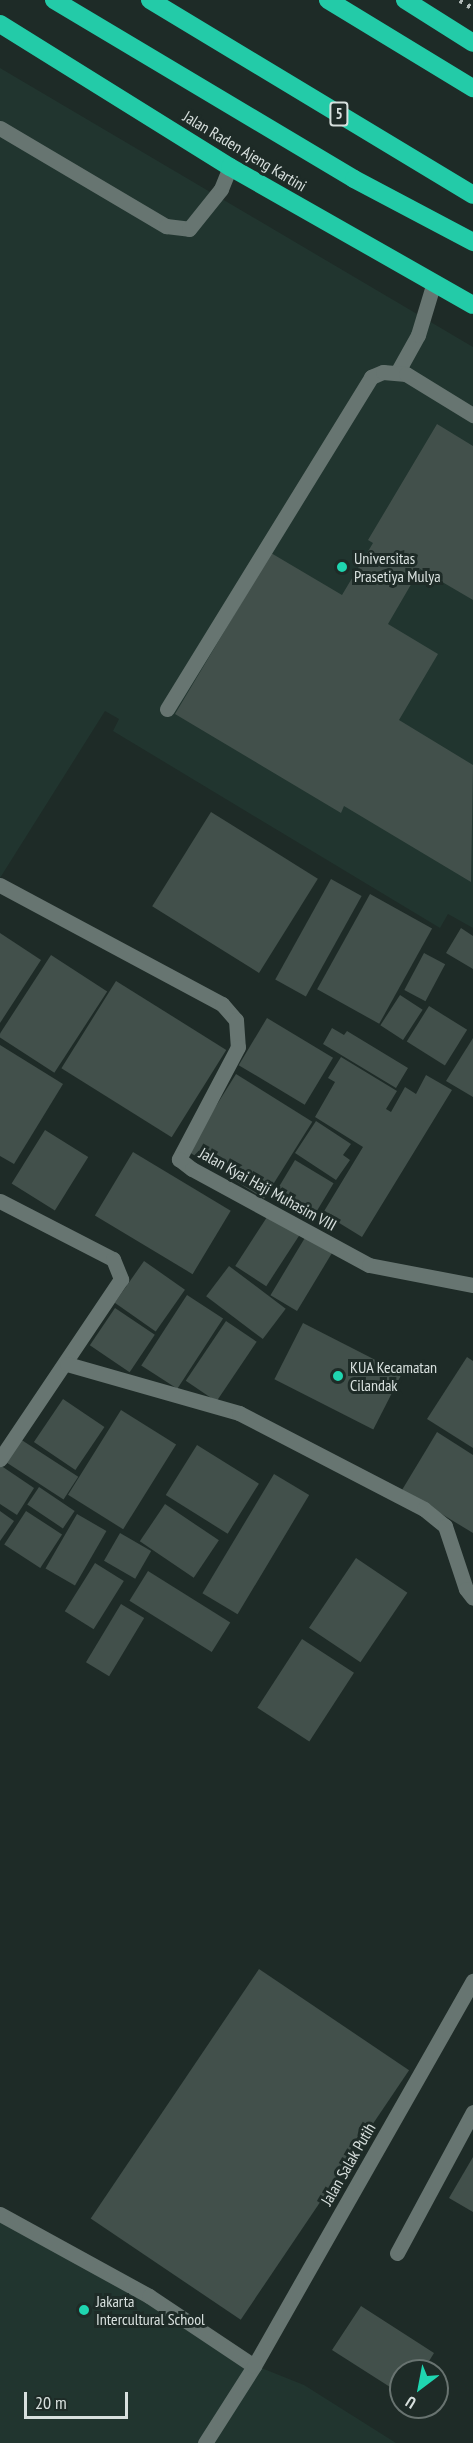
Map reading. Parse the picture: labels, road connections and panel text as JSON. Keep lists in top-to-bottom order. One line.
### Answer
{"streets":{"highway":["5","Jalan Raden Ajeng Kartini"],"street":["Jalan Kyai Haji Muhasim VIII","Jalan Salak Putih"]},"places":["Universitas Prasetiya Mulya","KUA Kecamatan Cilandak","Jakarta Intercultural School"],"scale_bar":"20 m","north":"bottom left"}
